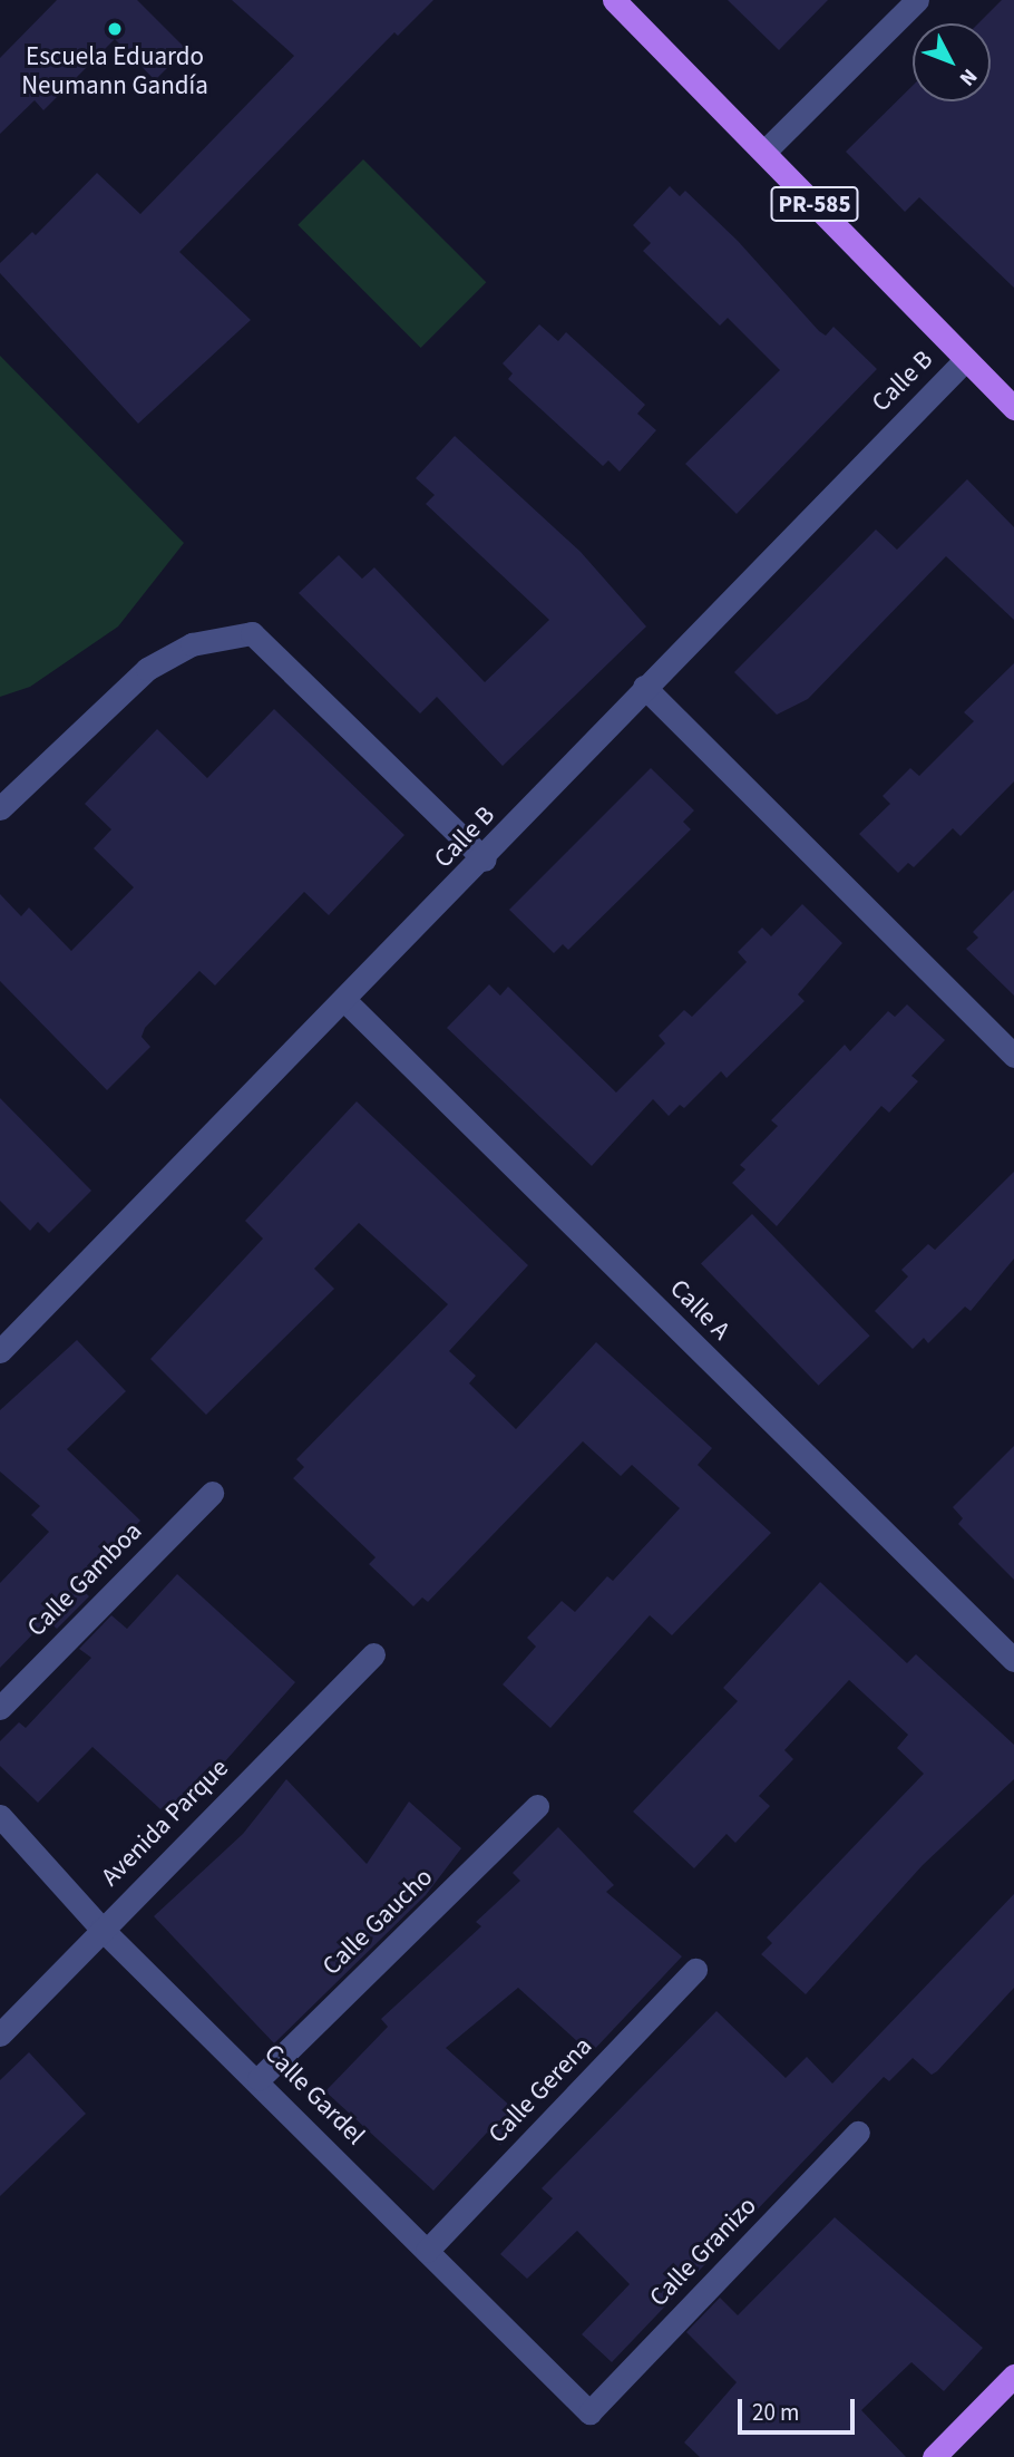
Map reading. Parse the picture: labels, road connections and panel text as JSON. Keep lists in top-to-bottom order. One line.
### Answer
{"streets":{"main road":["PR-585"],"street":["Calle B","Calle A","Calle Gamboa","Avenida Parque","Calle Gaucho","Calle Gerena","Calle Gardel","Calle Granizo"]},"crossings":[["PR-585","Calle B"],["Calle B","Calle A"],["Avenida Parque","Calle Gardel"],["Calle Gaucho","Calle Gardel"],["Calle Gerena","Calle Gardel"],["Calle Gardel","Calle Granizo"]],"places":["Escuela Eduardo Neumann Gandía"],"scale_bar":"20 m","north":"bottom right"}
